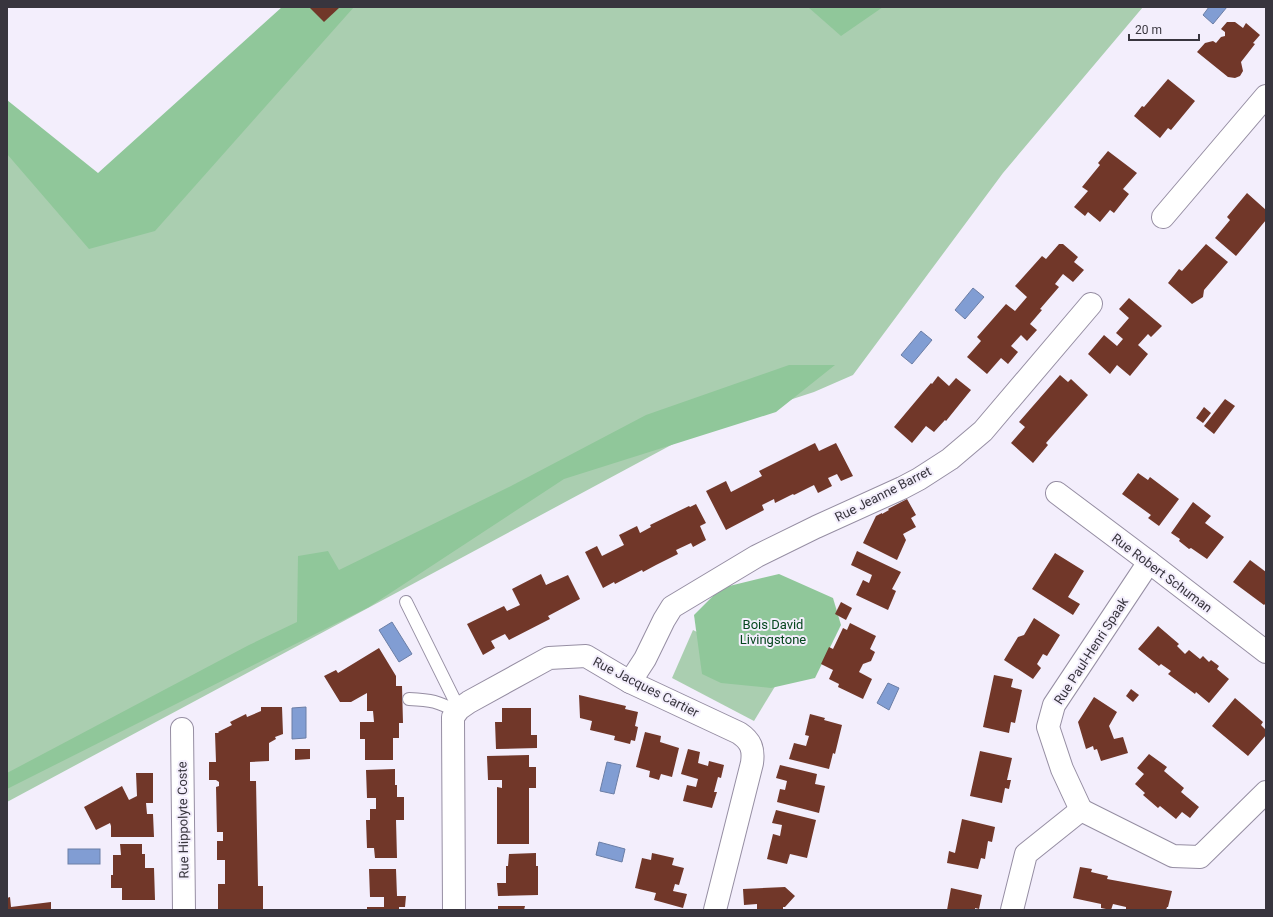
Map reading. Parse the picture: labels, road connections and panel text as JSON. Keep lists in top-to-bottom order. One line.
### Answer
{"streets":{"street":["Rue Jeanne Barret","Rue Robert Schuman","Rue Paul-Henri Spaak","Rue Jacques Cartier","Rue Hippolyte Coste"]},"crossings":[["Rue Jeanne Barret","Rue Jacques Cartier"],["Rue Robert Schuman","Rue Paul-Henri Spaak"]],"parks":["Bois David Livingstone"],"scale_bar":"20 m"}
